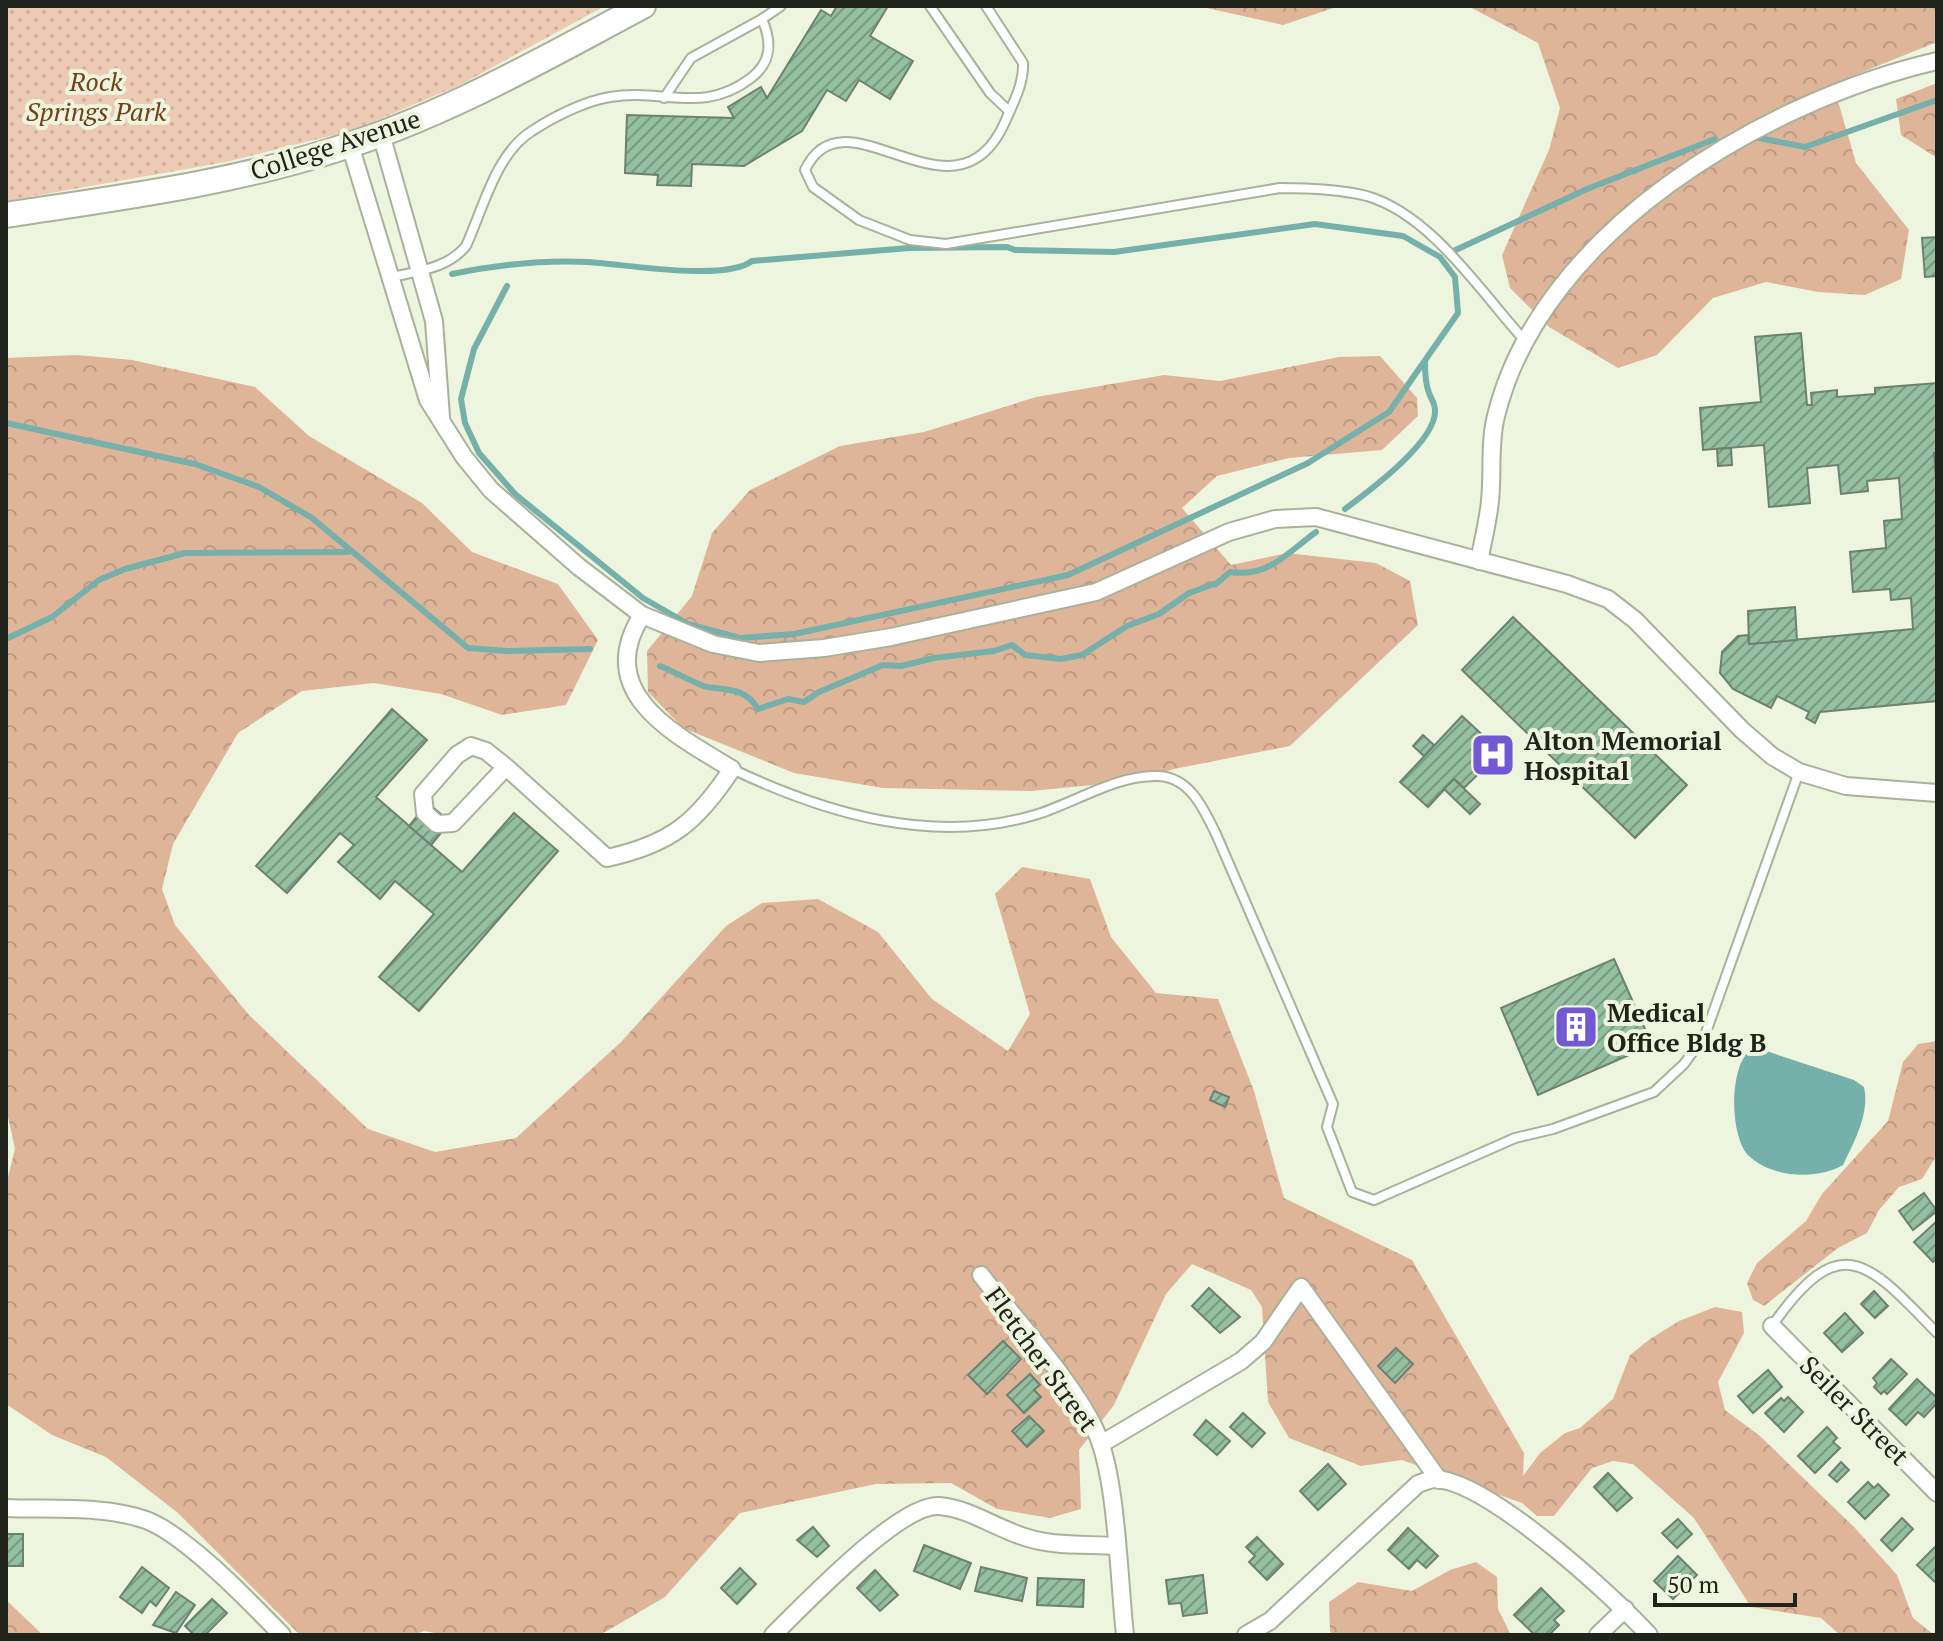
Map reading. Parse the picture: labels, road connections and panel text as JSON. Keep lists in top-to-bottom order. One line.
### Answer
{"streets":{"main road":["College Avenue"],"street":["Fletcher Street","Seiler Street"]},"parks":["Rock Springs Park"],"places":{"hospital":["Alton Memorial Hospital"],"building":["Medical Office Bldg B"]},"scale_bar":"50 m"}
